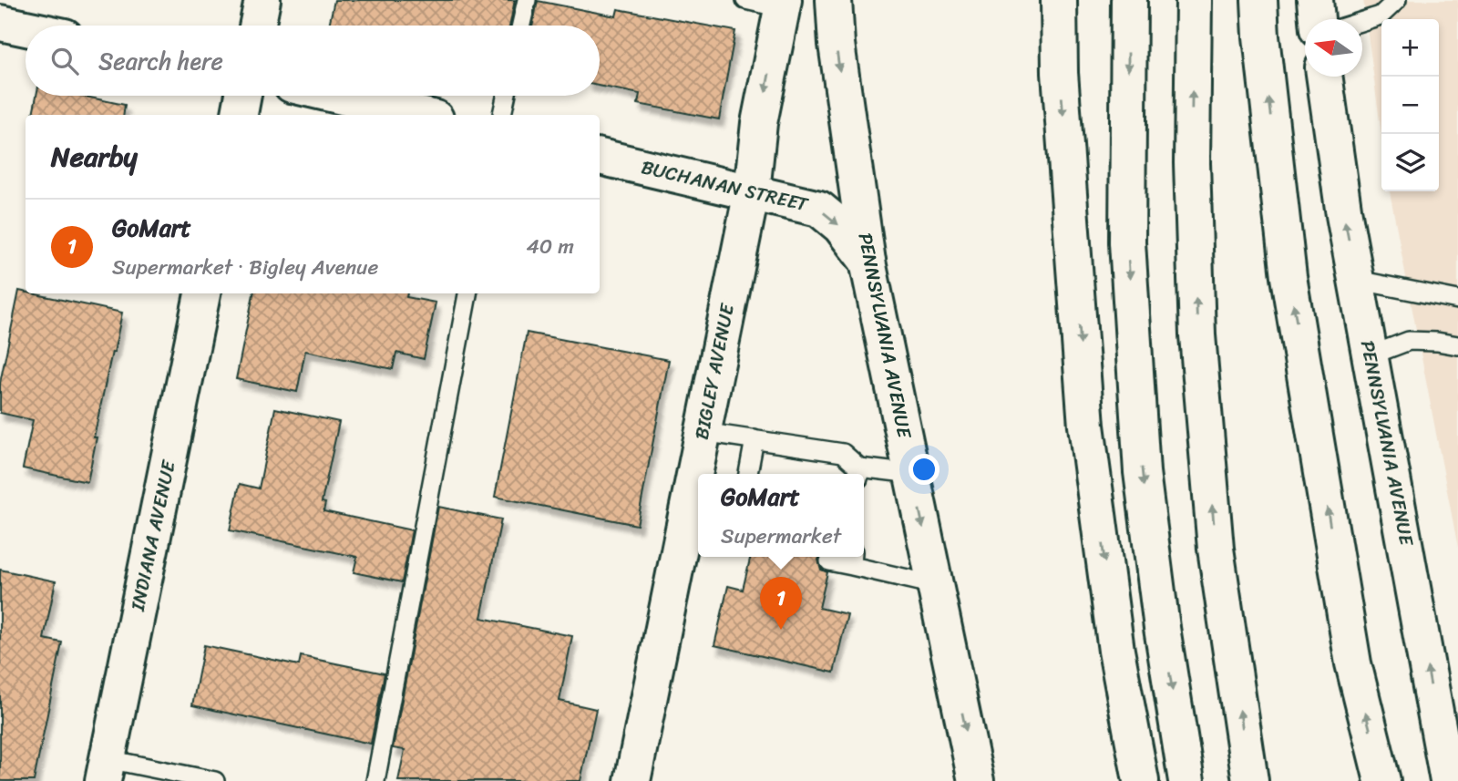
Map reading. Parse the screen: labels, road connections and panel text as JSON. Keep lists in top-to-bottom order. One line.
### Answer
{"streets":{"main road":["BUCHANAN STREET","PENNSYLVANIA AVENUE","BIGLEY AVENUE","INDIANA AVENUE"]},"crossings":[["BUCHANAN STREET","PENNSYLVANIA AVENUE"],["BUCHANAN STREET","BIGLEY AVENUE"]],"one_way":["BUCHANAN STREET"],"north":"left","page":{"map_buttons":["+","−"],"search":"Search here","heading":"Nearby","list":[{"mark":"1","name":"GoMart","note":"Supermarket · Bigley Avenue","value":"40 m"}],"popup":["GoMart","Supermarket"],"pins":"1"}}
